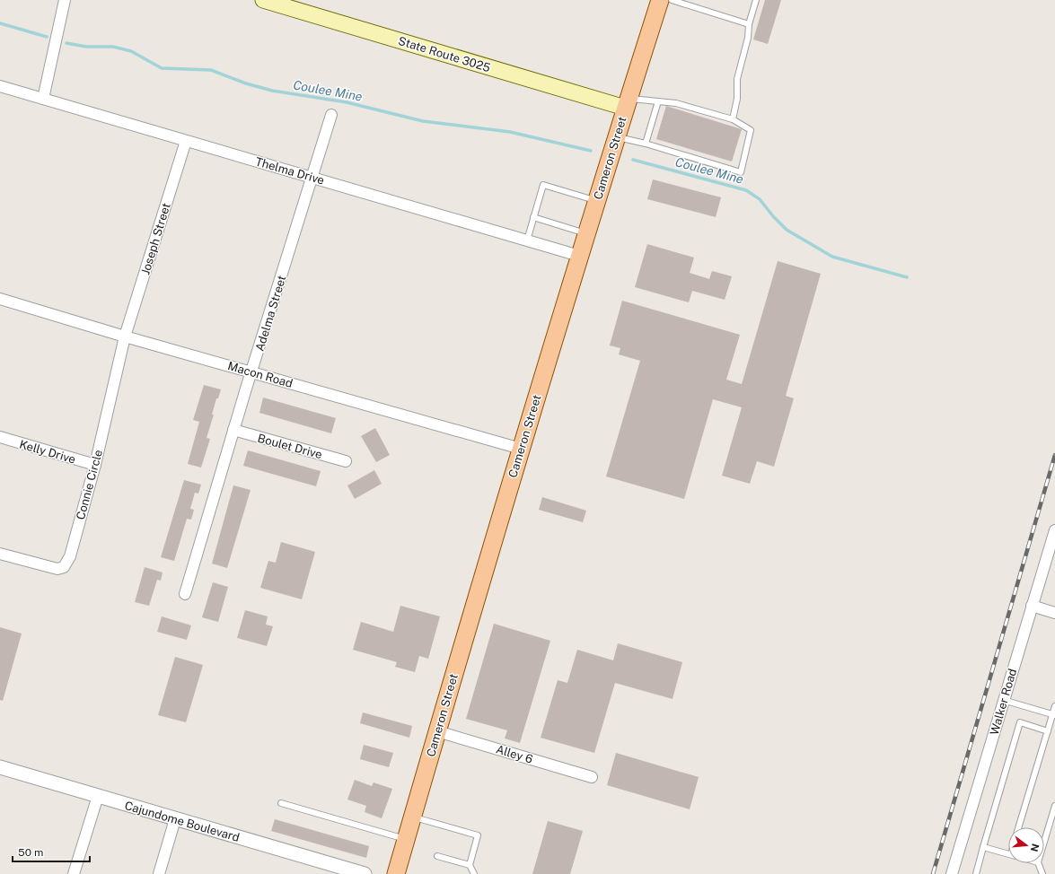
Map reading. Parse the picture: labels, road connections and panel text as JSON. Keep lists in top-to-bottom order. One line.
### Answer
{"streets":{"main road":["State Route 3025","Cameron Street"],"street":["Thelma Drive","Joseph Street","Adelma Street","Macon Road","Boulet Drive","Kelly Drive","Connie Circle","Walker Road","Alley 6","Cajundome Boulevard"]},"crossings":[["State Route 3025","Cameron Street"],["Cameron Street","Thelma Drive"],["Cameron Street","Macon Road"],["Cameron Street","Alley 6"],["Thelma Drive","Joseph Street"],["Thelma Drive","Adelma Street"],["Joseph Street","Macon Road"],["Joseph Street","Connie Circle"],["Adelma Street","Macon Road"],["Adelma Street","Boulet Drive"],["Macon Road","Connie Circle"],["Kelly Drive","Connie Circle"]],"water":["Coulee Mine"],"scale_bar":"50 m","north":"right"}
